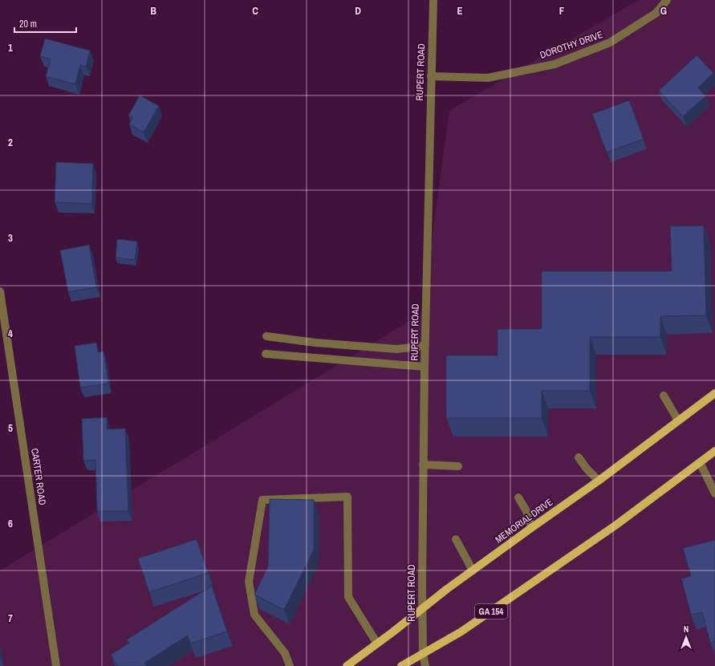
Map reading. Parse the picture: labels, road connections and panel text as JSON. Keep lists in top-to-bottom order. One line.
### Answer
{"streets":{"main road":["MEMORIAL DRIVE","GA 154"],"street":["DOROTHY DRIVE","RUPERT ROAD","CARTER ROAD"]},"crossings":[["DOROTHY DRIVE","RUPERT ROAD"],["RUPERT ROAD","MEMORIAL DRIVE"],["RUPERT ROAD","GA 154"]],"scale_bar":"20 m","north":"top","grid":{"columns":["B","C","D","E","F","G"],"rows":["1","2","3","4","5","6","7"]}}
